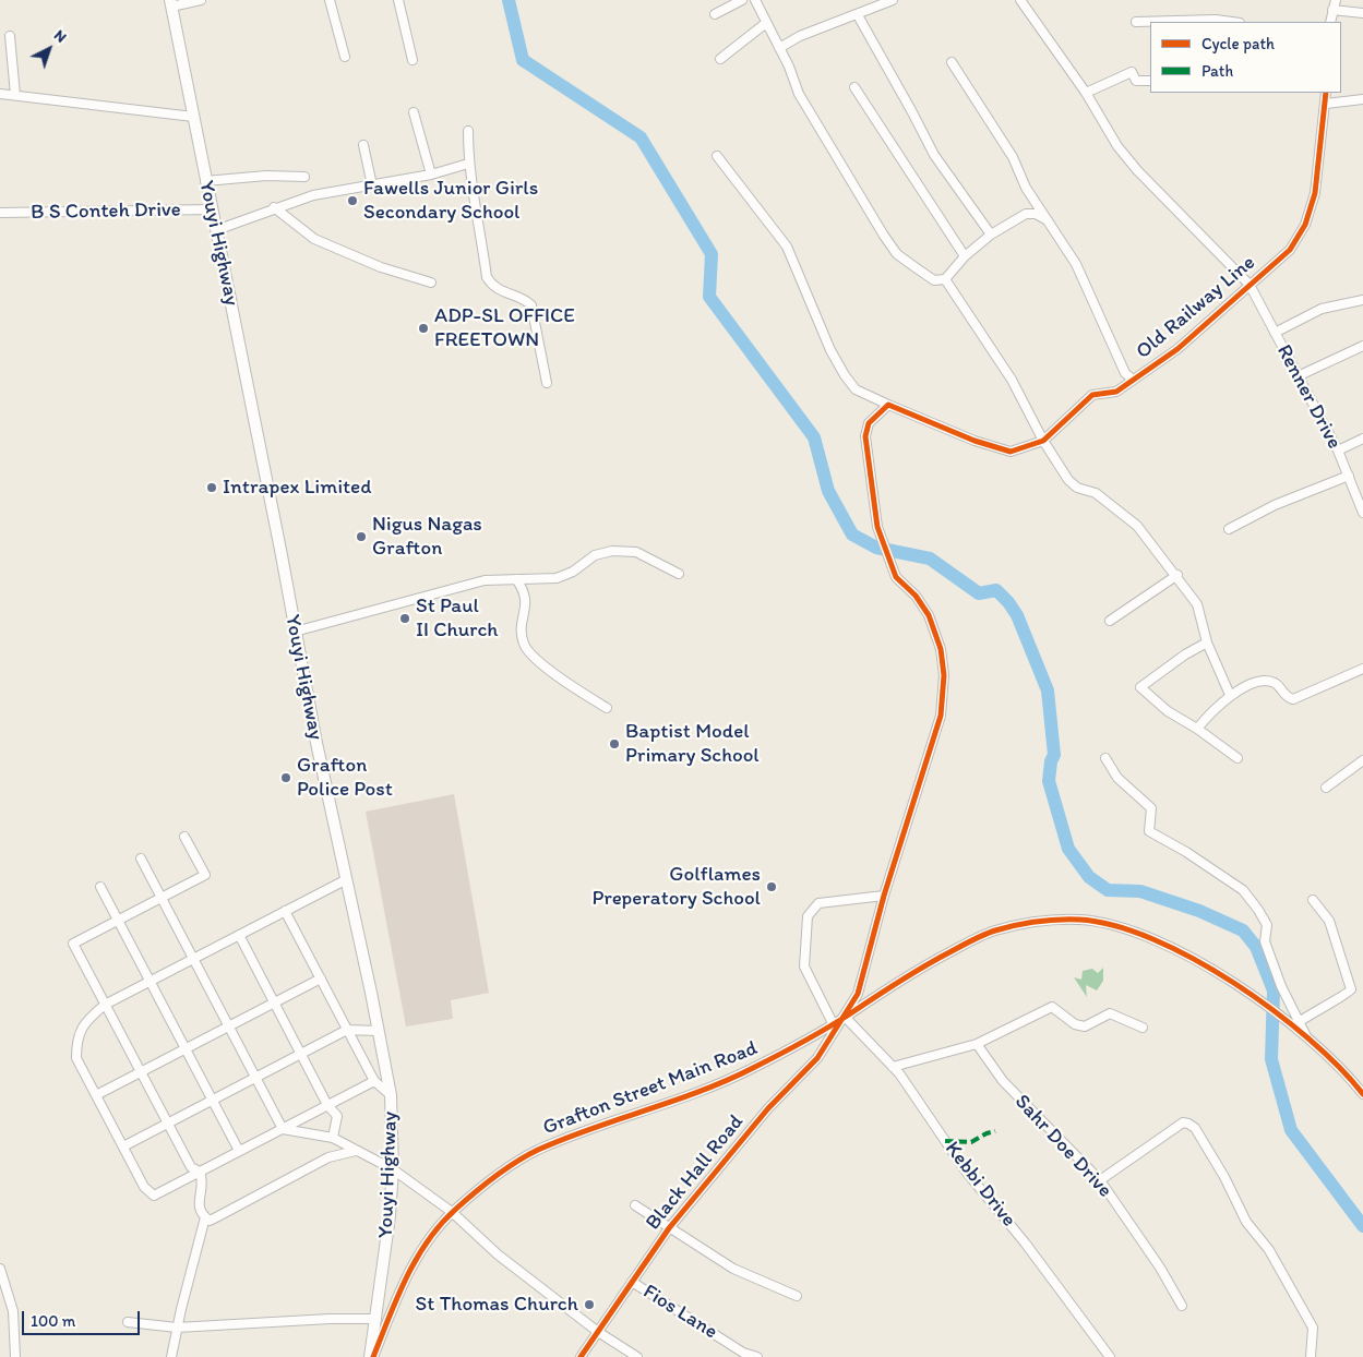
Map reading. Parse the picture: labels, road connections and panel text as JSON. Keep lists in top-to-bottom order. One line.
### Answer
{"streets":{"main road":["Youyi Highway"],"street":["B S Conteh Drive","Old Railway Line","Renner Drive","Grafton Street Main Road","Sahr Doe Drive","Black Hall Road","Kebbi Drive","Fios Lane"]},"crossings":[["B S Conteh Drive","Youyi Highway"],["Youyi Highway","Grafton Street Main Road"],["Old Railway Line","Renner Drive"],["Old Railway Line","Black Hall Road"],["Grafton Street Main Road","Black Hall Road"],["Grafton Street Main Road","Kebbi Drive"],["Black Hall Road","Kebbi Drive"],["Black Hall Road","Fios Lane"]],"places":["Fawells Junior Girls Secondary School","ADP-SL OFFICE FREETOWN","Intrapex Limited","Nigus Nagas Grafton","St Paul II Church","Baptist Model Primary School","Grafton Police Post","Golflames Preperatory School","St Thomas Church"],"legend":["Cycle path","Path"],"scale_bar":"100 m","north":"top right"}
